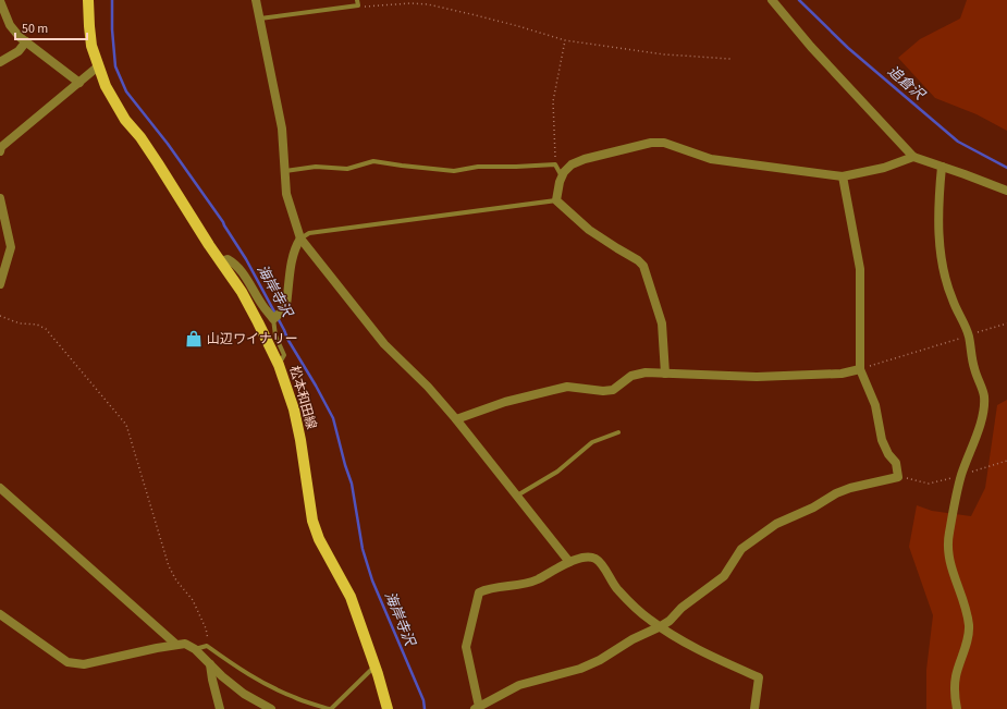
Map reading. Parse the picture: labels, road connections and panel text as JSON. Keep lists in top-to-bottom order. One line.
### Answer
{"streets":{"main road":["松本和田線"]},"water":["追倉沢","海岸寺沢"],"places":{"shop":["山辺ワイナリー"]},"scale_bar":"50 m"}
